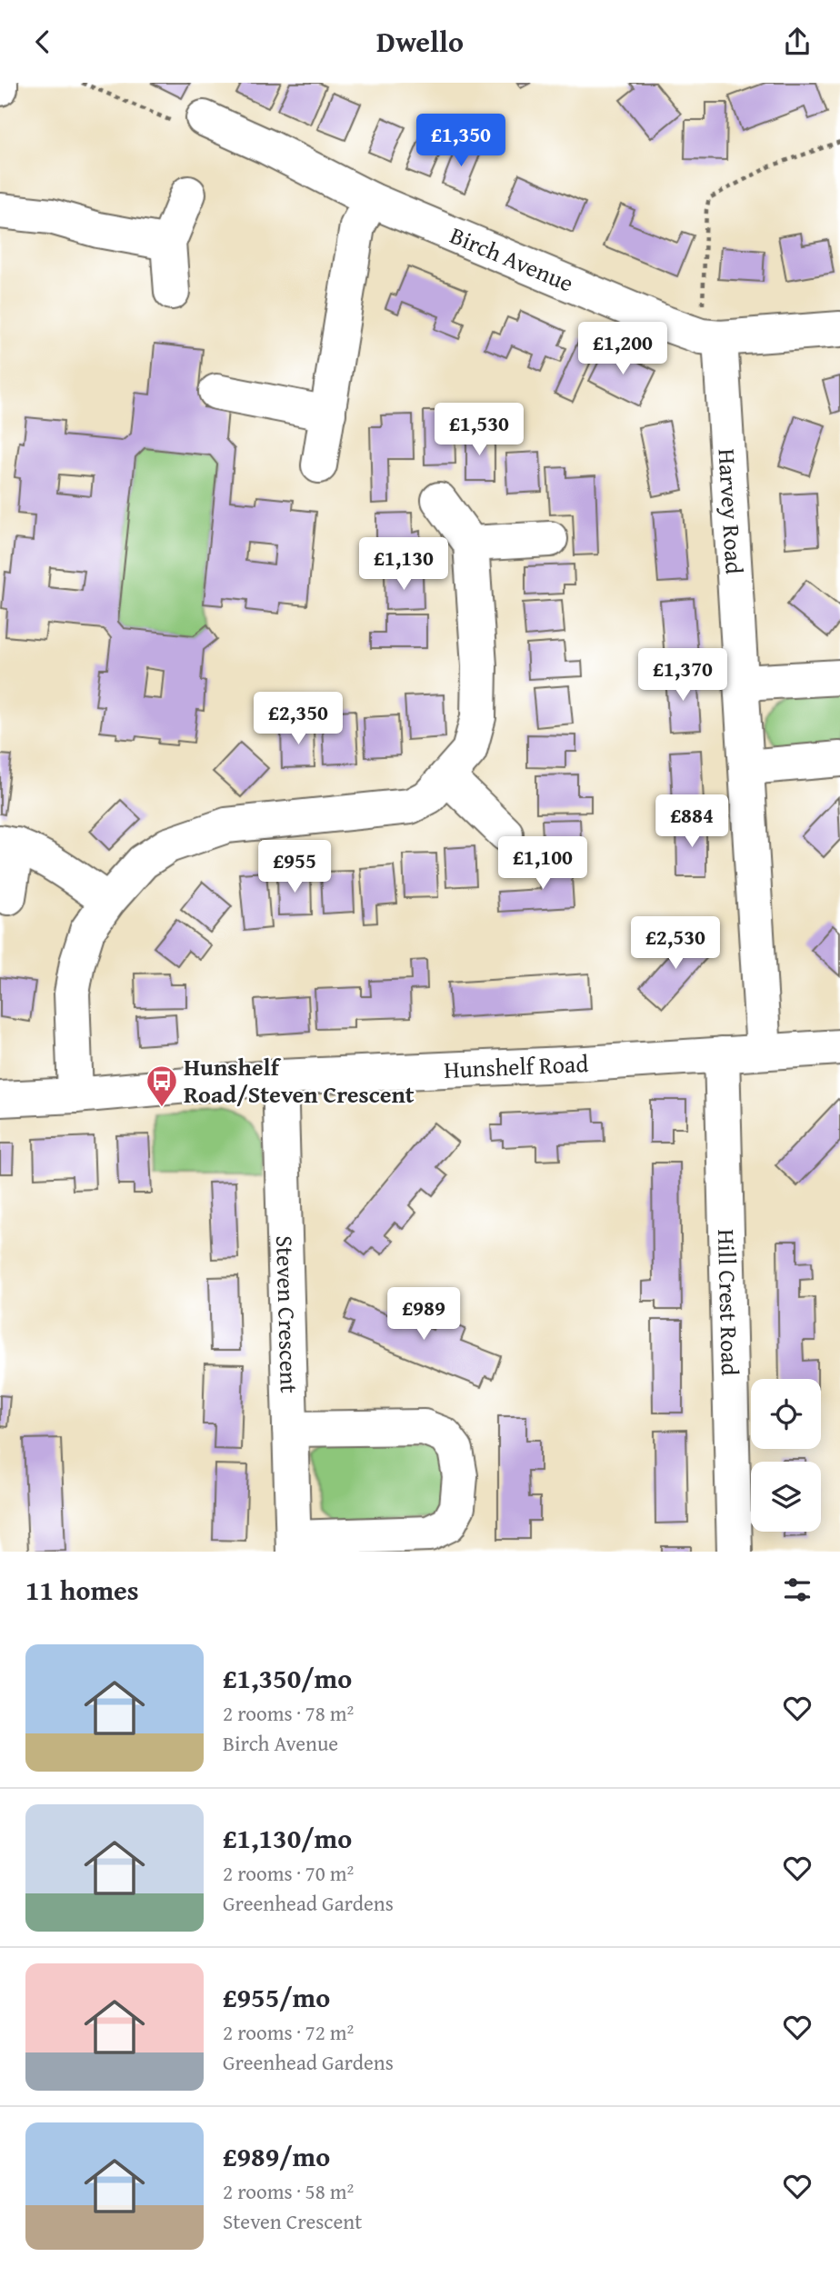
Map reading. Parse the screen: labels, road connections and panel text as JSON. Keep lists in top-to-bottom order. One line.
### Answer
{"streets":{"street":["Birch Avenue","Harvey Road","Hunshelf Road","Hill Crest Road","Steven Crescent"]},"crossings":[["Birch Avenue","Harvey Road"],["Harvey Road","Hunshelf Road"],["Hunshelf Road","Hill Crest Road"],["Hunshelf Road","Steven Crescent"]],"places":{"bus stop":["Hunshelf Road/Steven Crescent"]},"page":{"header":"Dwello","price":["£1,350","£1,200","£1,530","£1,130","£1,370","£2,350","£884","£1,100","£955","£2,530","£989"],"heading":"11 homes","list":[{"name":"£1,350/mo","note":"2 rooms · 78 m² · Birch Avenue"},{"name":"£1,130/mo","note":"2 rooms · 70 m² · Greenhead Gardens"},{"name":"£955/mo","note":"2 rooms · 72 m² · Greenhead Gardens"},{"name":"£989/mo","note":"2 rooms · 58 m² · Steven Crescent"}]}}
